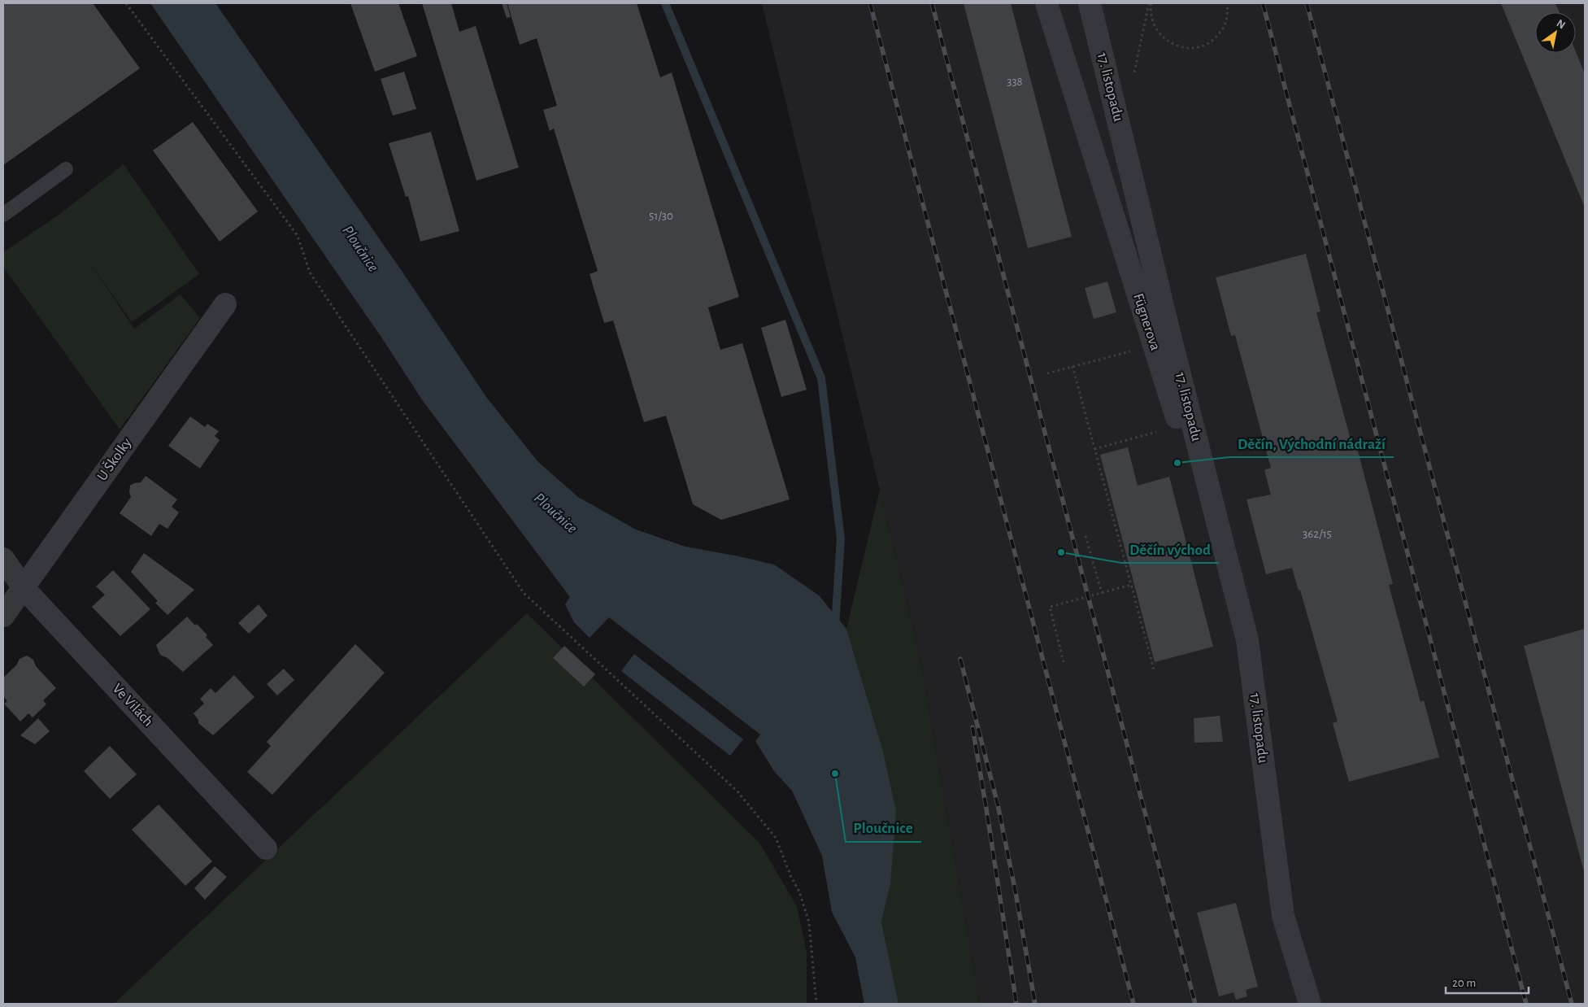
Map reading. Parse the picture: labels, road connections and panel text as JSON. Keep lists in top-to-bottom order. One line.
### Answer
{"streets":{"street":["17. listopadu","Fügnerova","U Školky","Ve Vilách"]},"crossings":[["17. listopadu","Fügnerova"],["U Školky","Ve Vilách"]],"water":["Ploučnice"],"places":["Děčín, Východní nádraží","Děčín východ","Ploučnice"],"house_numbers":["338","51/30","362/15"],"scale_bar":"20 m","north":"top right"}
